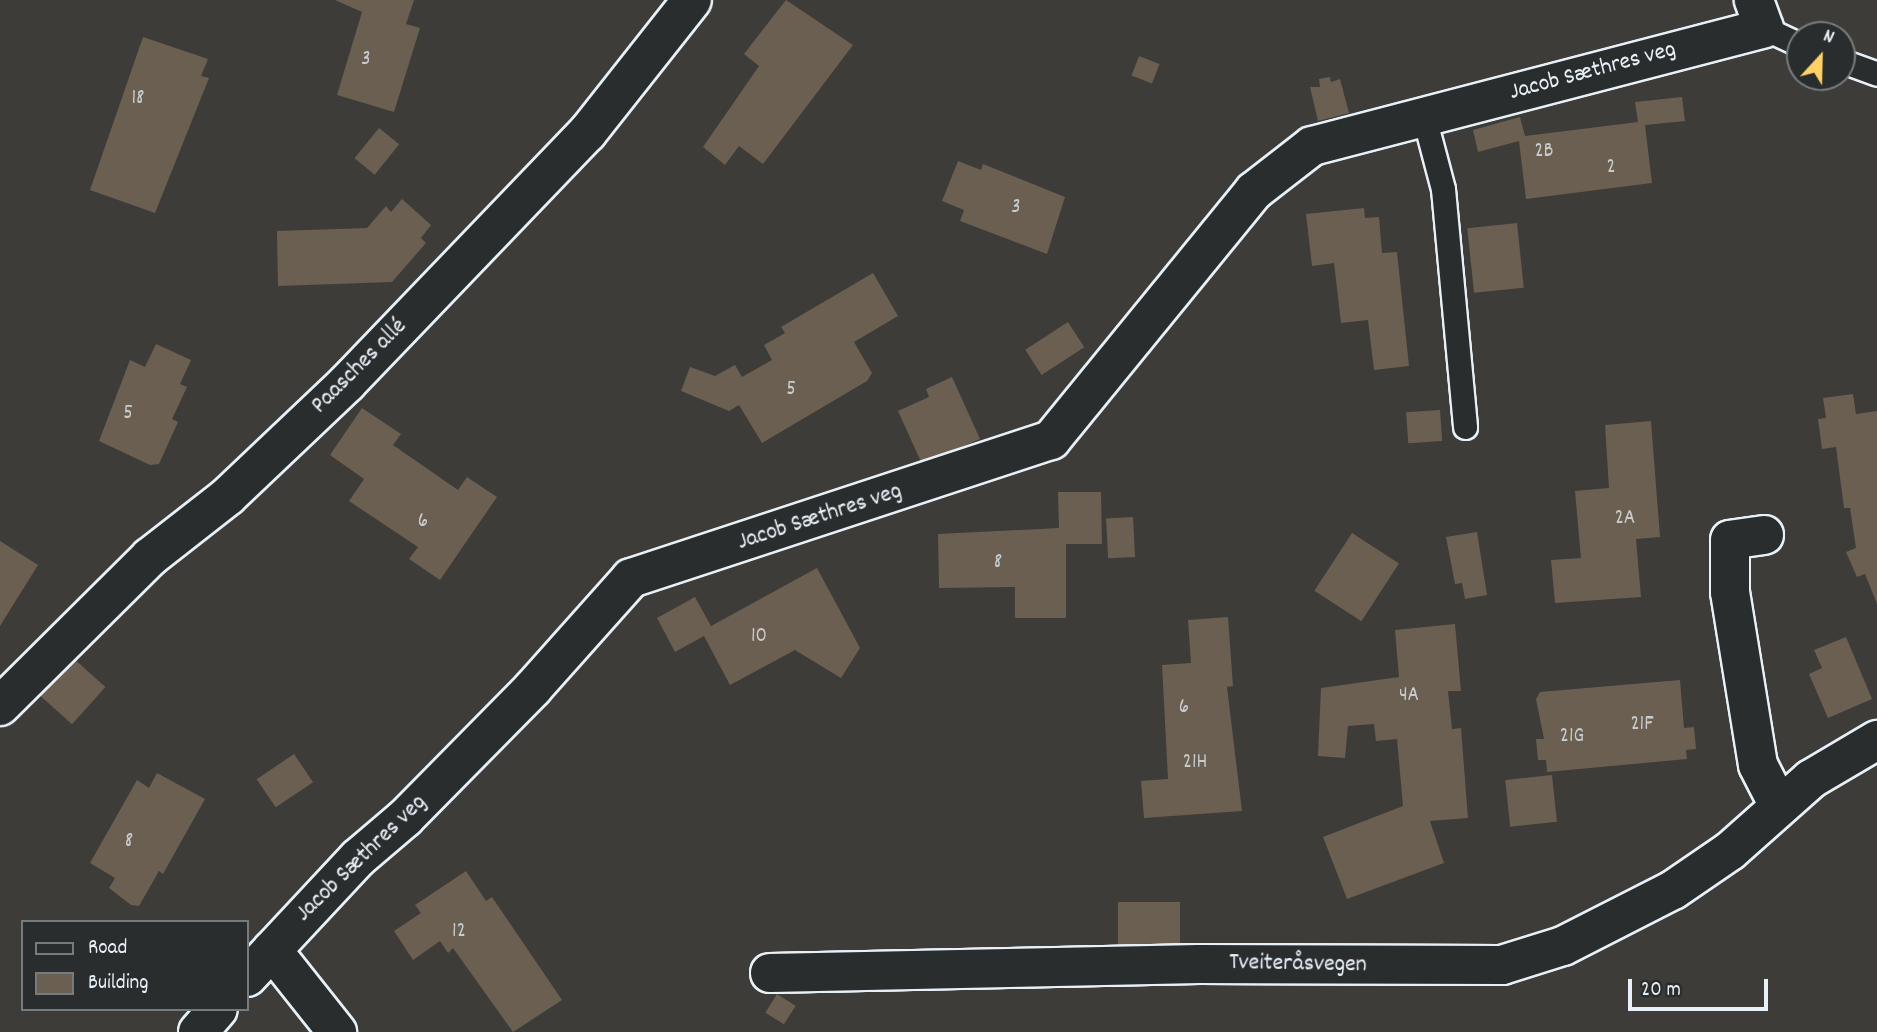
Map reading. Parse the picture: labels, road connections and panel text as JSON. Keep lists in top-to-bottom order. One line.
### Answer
{"streets":{"street":["Jacob Sæthres veg","Paasches allé","Tveiteråsvegen"]},"house_numbers":["3","18","2B","2","3","5","5","2A","6","8","10","4A","6","21F","21G","21H","8","12"],"legend":["Road","Building"],"scale_bar":"20 m","north":"top"}
